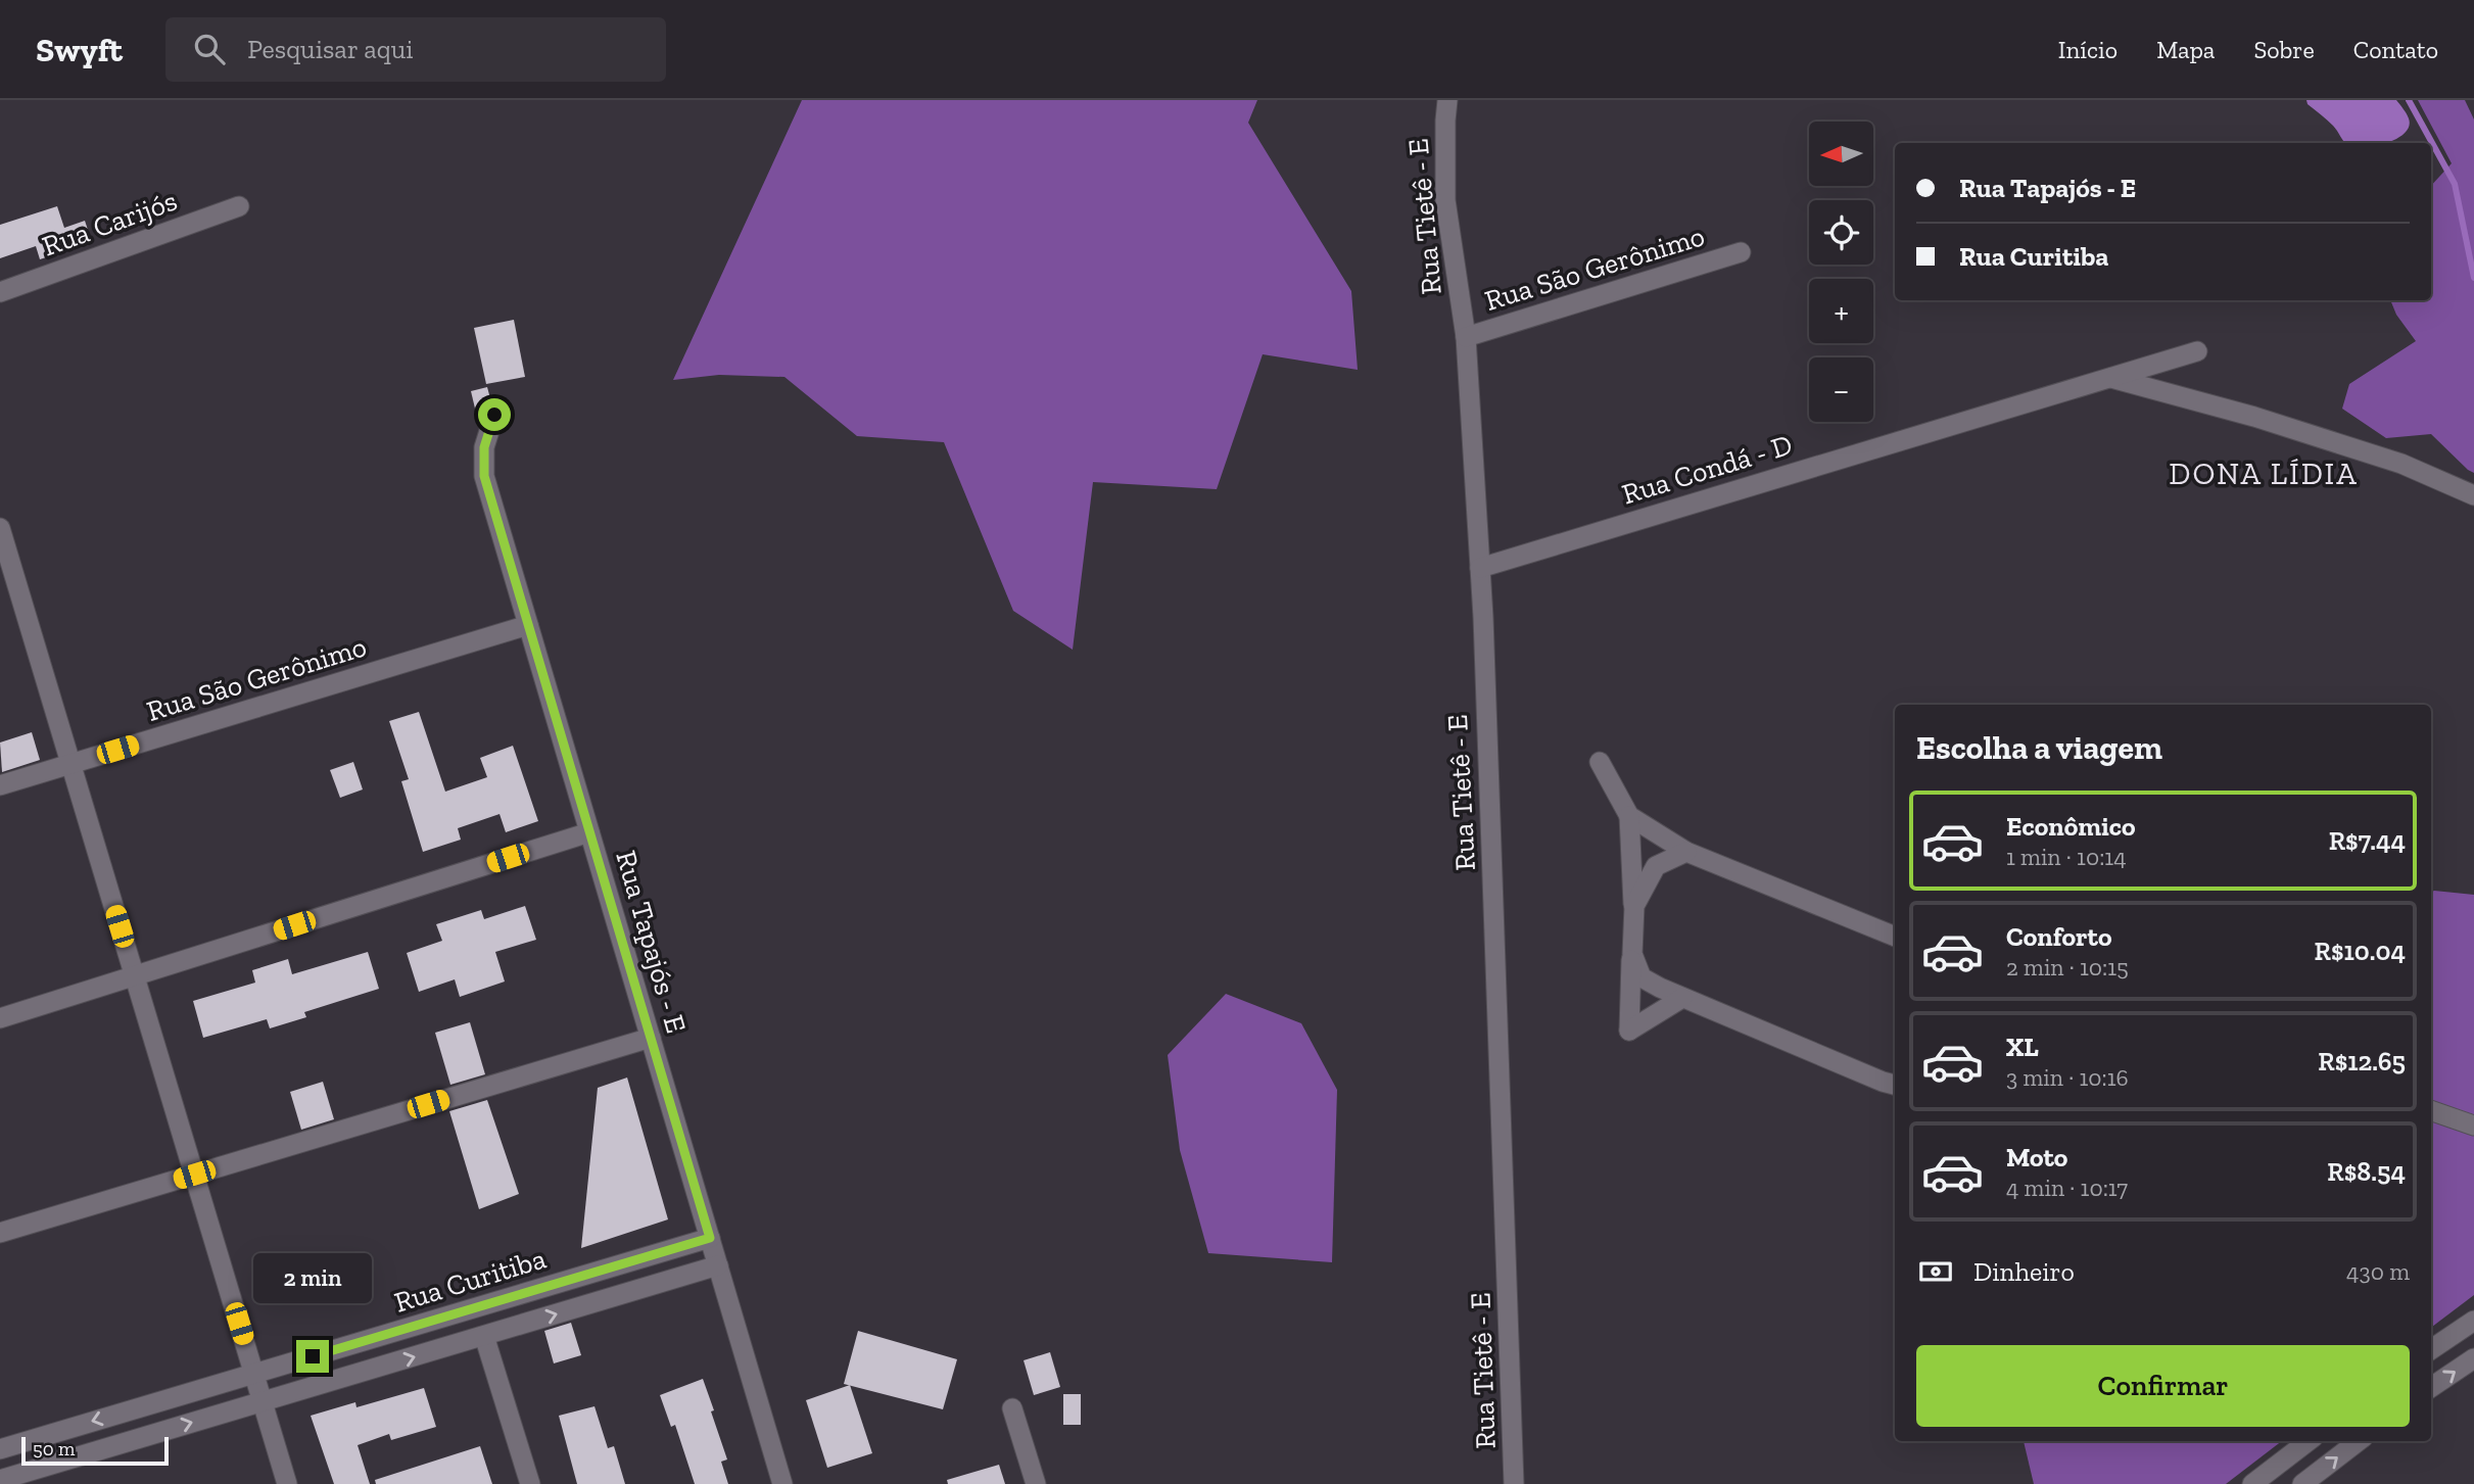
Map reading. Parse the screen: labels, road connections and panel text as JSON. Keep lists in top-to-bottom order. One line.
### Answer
{"streets":{"street":["Rua Tietê - E","Rua Carijós","Rua São Gerônimo","Rua Condá - D","Rua Tapajós - E","Rua Curitiba"]},"crossings":[["Rua Tietê - E","Rua São Gerônimo"],["Rua Tietê - E","Rua Condá - D"],["Rua São Gerônimo","Rua Tapajós - E"],["Rua Tapajós - E","Rua Curitiba"]],"districts":["DONA LÍDIA"],"scale_bar":"50 m","north":"left","page":{"header":"Swyft","search":"Pesquisar aqui","nav":["Início","Mapa","Sobre","Contato"],"map_buttons":["+","−"],"banner":["Rua Tapajós - E","Rua Curitiba"],"heading":"Escolha a viagem","list":[{"name":"Econômico","note":"1 min · 10:14","value":"R$7.44"},{"name":"Conforto","note":"2 min · 10:15","value":"R$10.04"},{"name":"XL","note":"3 min · 10:16","value":"R$12.65"},{"name":"Moto","note":"4 min · 10:17","value":"R$8.54"}],"pay":["Dinheiro","430 m"],"bubble":"2 min","buttons":"Confirmar","scale":"50 m"}}
